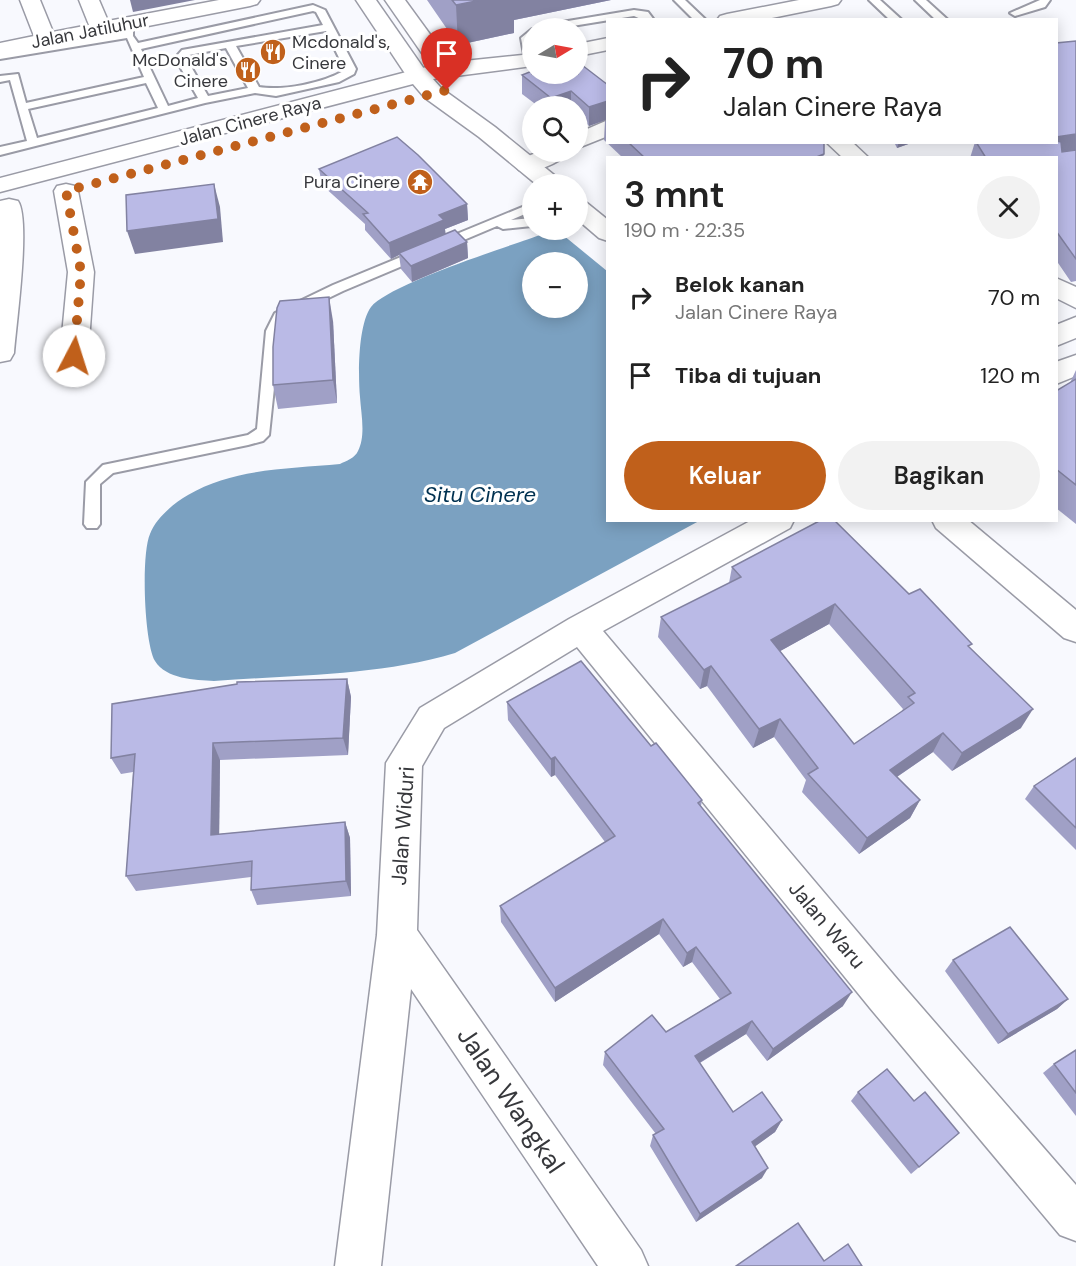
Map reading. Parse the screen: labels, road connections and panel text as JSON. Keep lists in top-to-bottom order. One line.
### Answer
{"streets":{"street":["Jalan Jatiluhur","Jalan Cinere Raya","Jalan Widuri","Jalan Waru","Jalan Wangkal"]},"crossings":[["Jalan Widuri","Jalan Waru"],["Jalan Widuri","Jalan Wangkal"]],"water":["Situ Cinere"],"places":{"restaurant":["Mcdonald's, Cinere","McDonald's Cinere"],"temple":["Pura Cinere"]},"north":"right","page":{"map_buttons":["+","−"],"turn":["70 m","Jalan Cinere Raya"],"heading":["3 mnt","190 m · 22:35"],"list":[{"name":"Belok kanan","note":"Jalan Cinere Raya","value":"70 m"},{"name":"Tiba di tujuan","value":"120 m"}],"buttons":["Keluar","Bagikan"]}}
